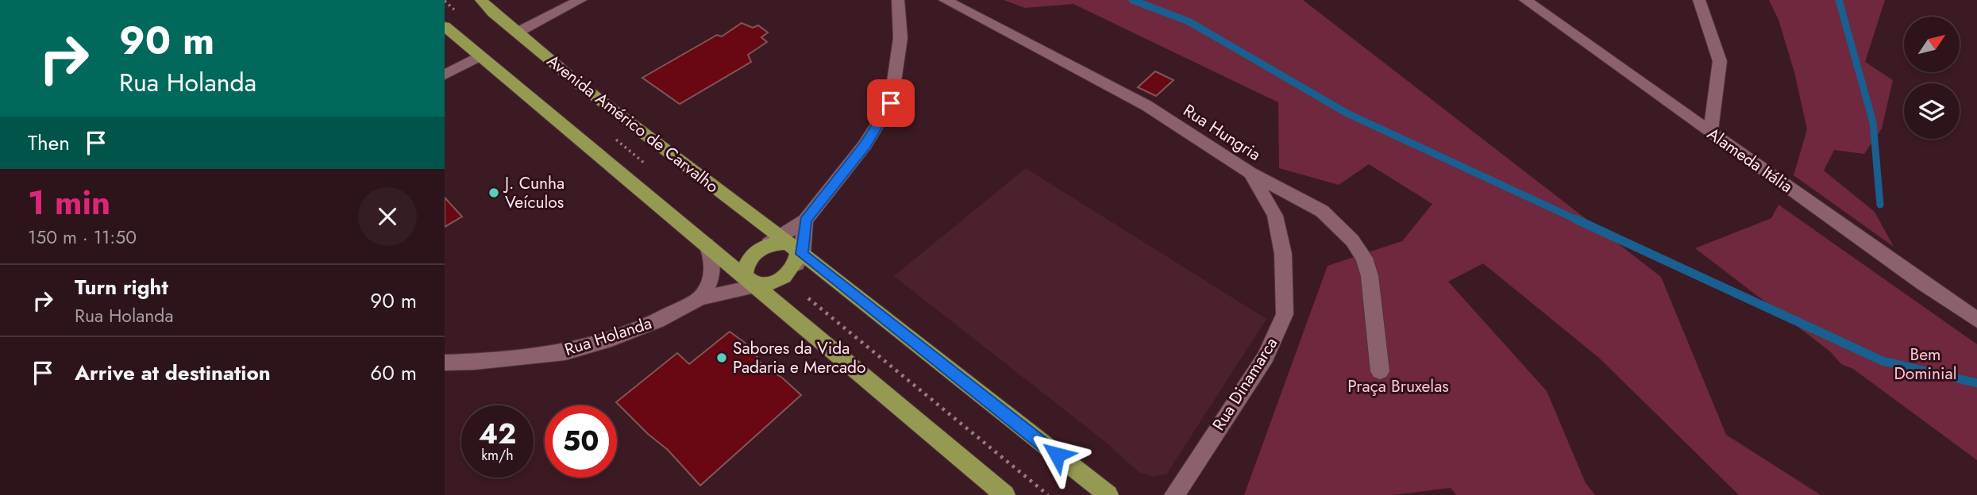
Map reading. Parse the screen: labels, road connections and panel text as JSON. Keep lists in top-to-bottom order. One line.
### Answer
{"streets":{"main road":["Avenida Américo de Carvalho"],"street":["Rua Hungria","Alameda Itália","Rua Holanda","Rua Dinamarca"]},"crossings":[["Rua Hungria","Rua Dinamarca"]],"parks":["Bem Dominial","Praça Bruxelas"],"places":["J. Cunha Veículos","Sabores da Vida Padaria e Mercado"],"north":"top right","page":{"turn":["90 m","Rua Holanda"],"then":"Then","heading":["1 min","150 m · 11:50"],"list":[{"name":"Turn right","note":"Rua Holanda","value":"90 m"},{"name":"Arrive at destination","value":"60 m"}],"speed":"42 km/h","limit":"50"}}
